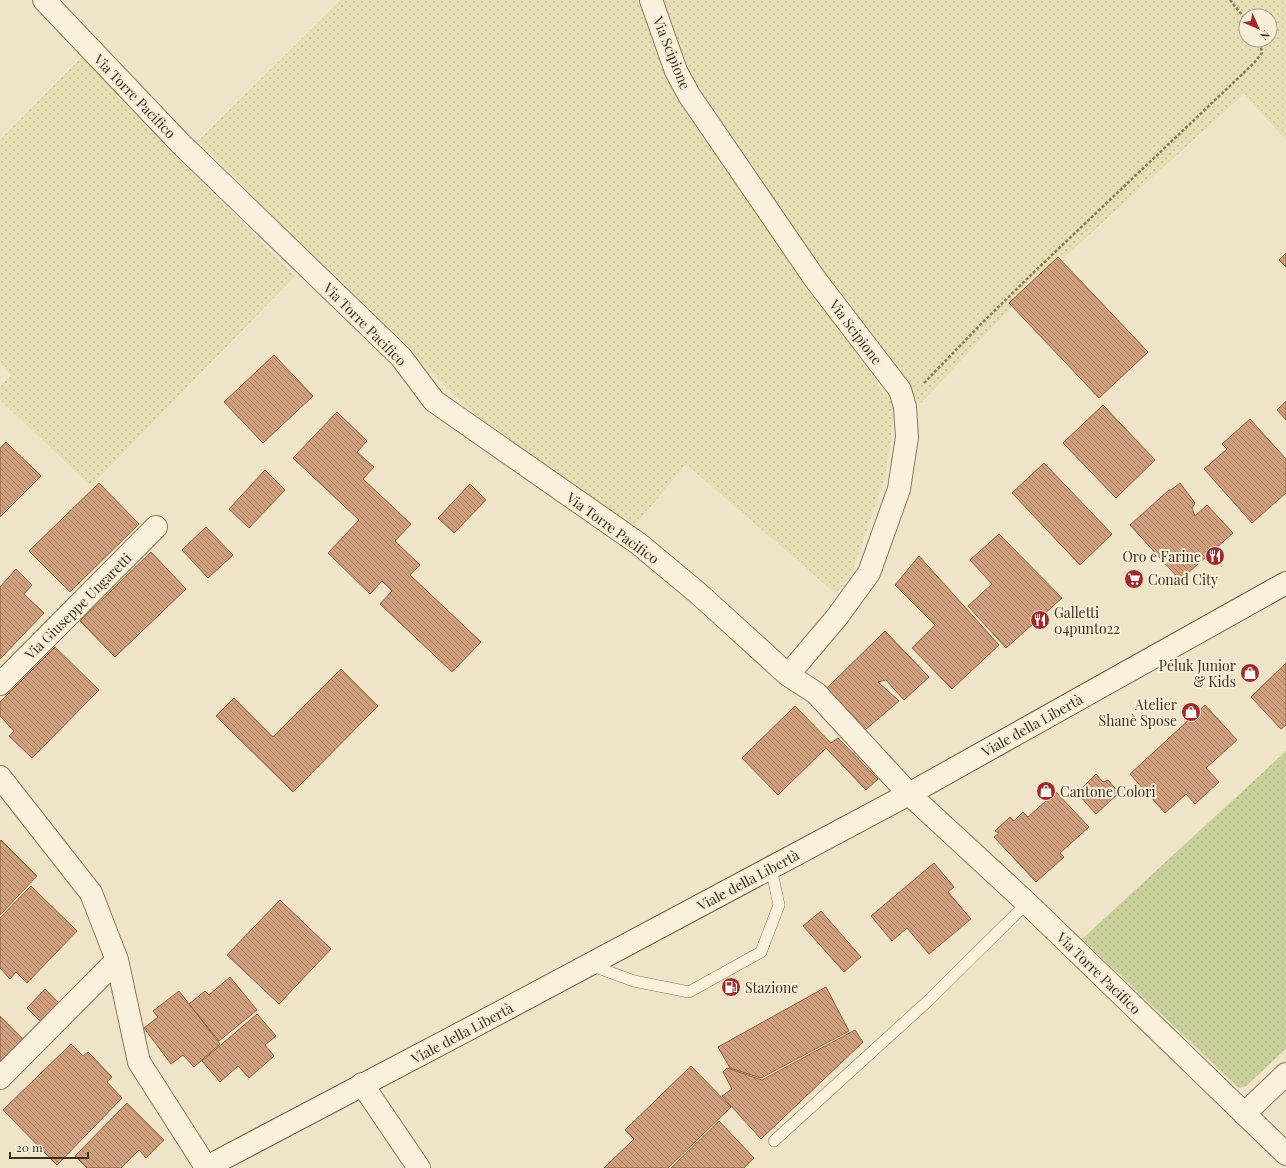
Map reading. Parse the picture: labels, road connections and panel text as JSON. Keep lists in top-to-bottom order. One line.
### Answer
{"streets":{"street":["Via Scipione","Via Torre Pacifico","Via Giuseppe Ungaretti","Viale della Libertà"]},"crossings":[["Via Scipione","Via Torre Pacifico"],["Via Torre Pacifico","Viale della Libertà"]],"places":{"restaurant":["Oro e Farine","Galletti 04punto22"],"supermarket":["Conad City"],"shop":["Peluk Junior & Kids","Atelier Shanè Spose","Cantone Colori"],"fuel station":["Stazione"]},"scale_bar":"20 m","north":"bottom right"}
